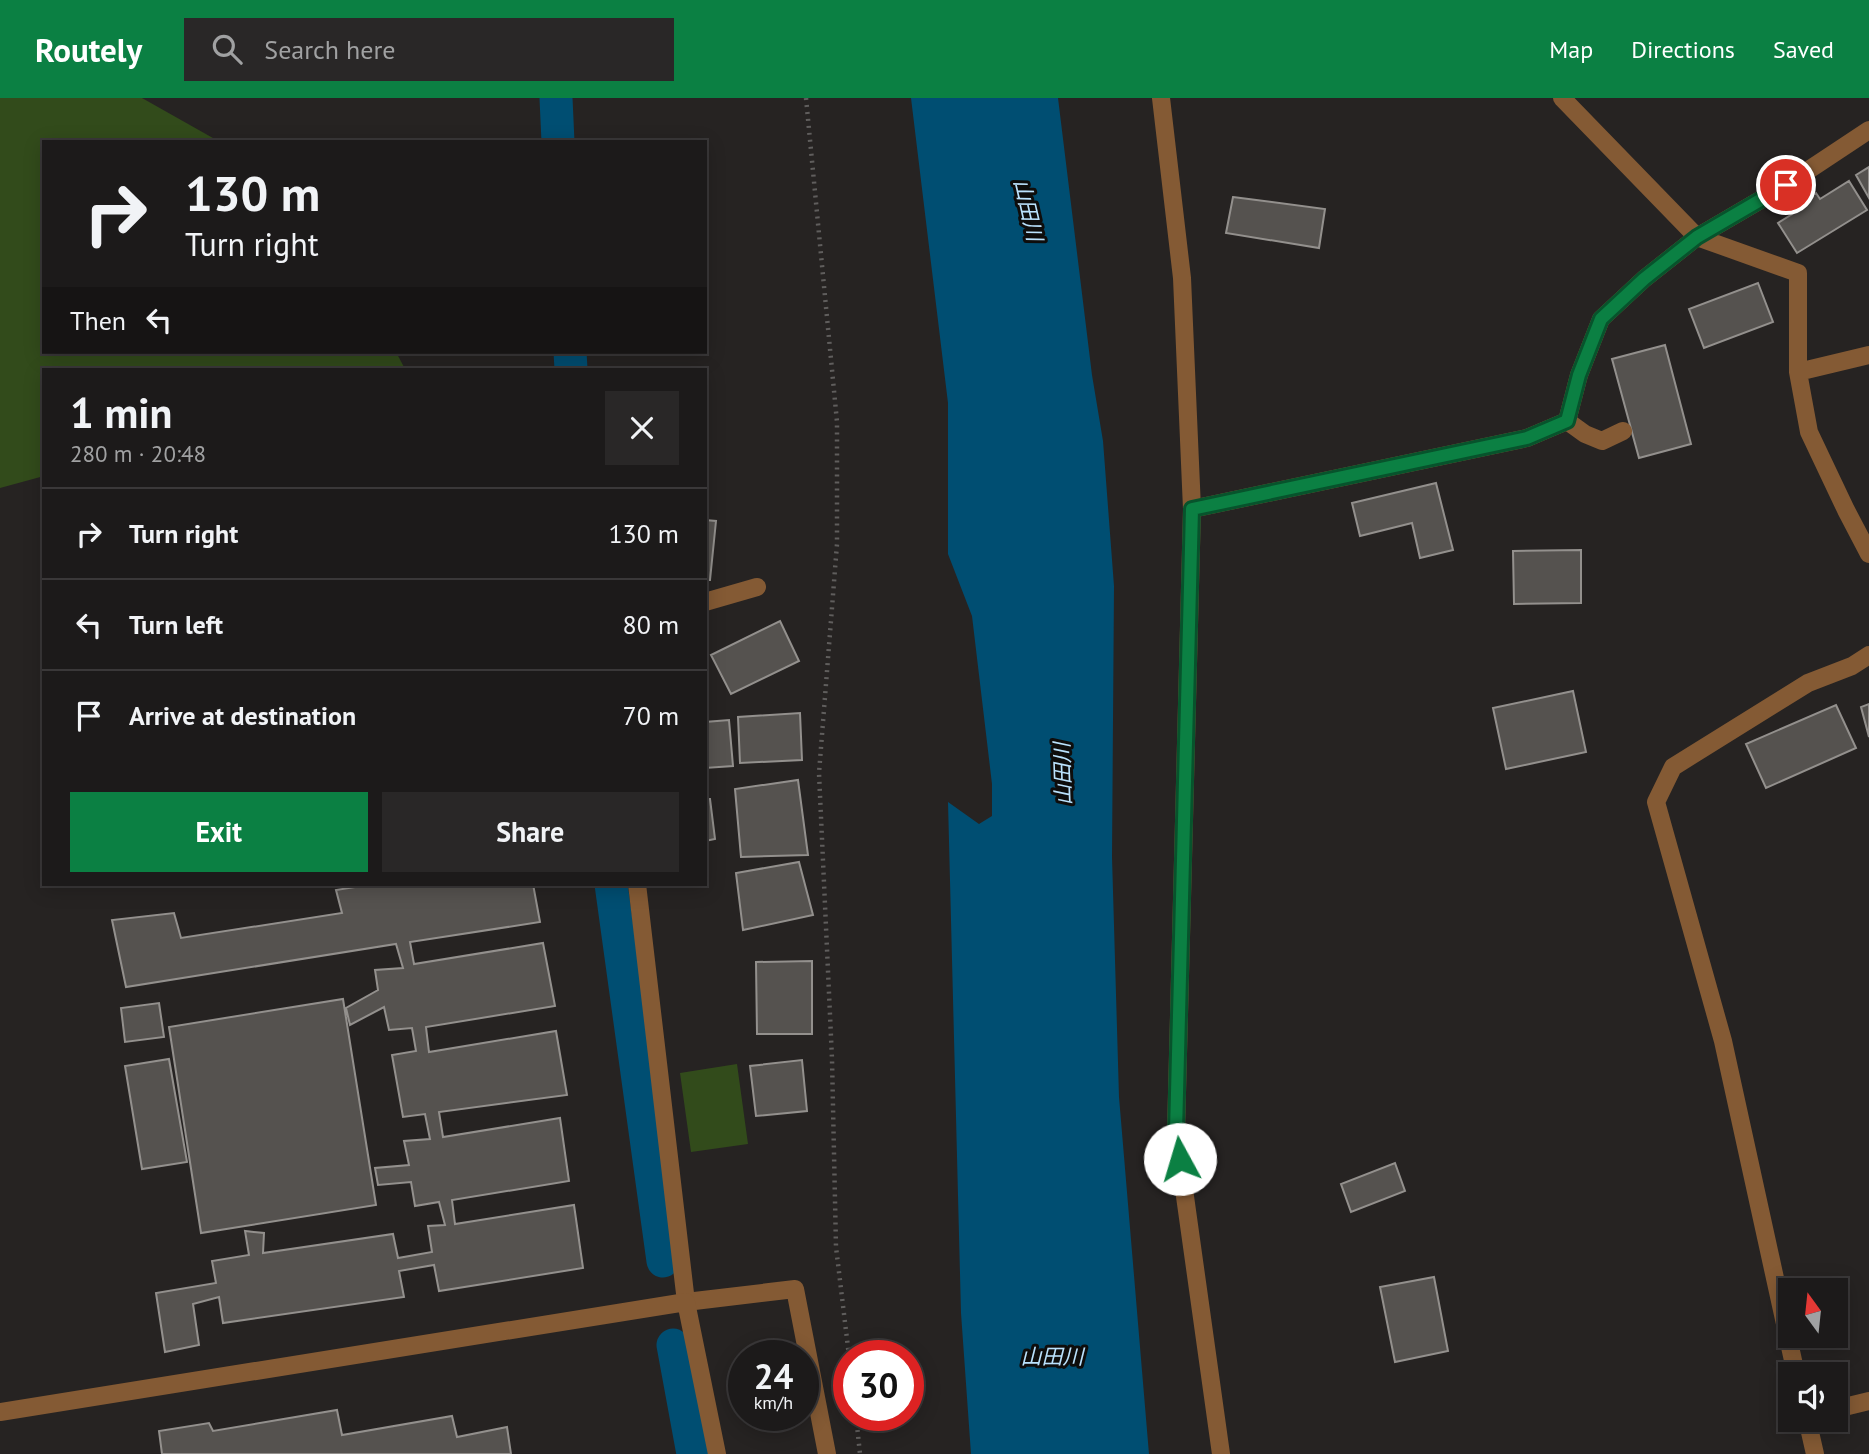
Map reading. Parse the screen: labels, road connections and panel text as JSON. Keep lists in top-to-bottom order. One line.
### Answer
{"water":["山田川"],"north":"top","page":{"header":"Routely","search":"Search here","nav":["Map","Directions","Saved"],"turn":["130 m","Turn right"],"then":"Then","heading":["1 min","280 m · 20:48"],"list":[{"name":"Turn right","value":"130 m"},{"name":"Turn left","value":"80 m"},{"name":"Arrive at destination","value":"70 m"}],"buttons":["Exit","Share"],"speed":"24 km/h","limit":"30"}}
